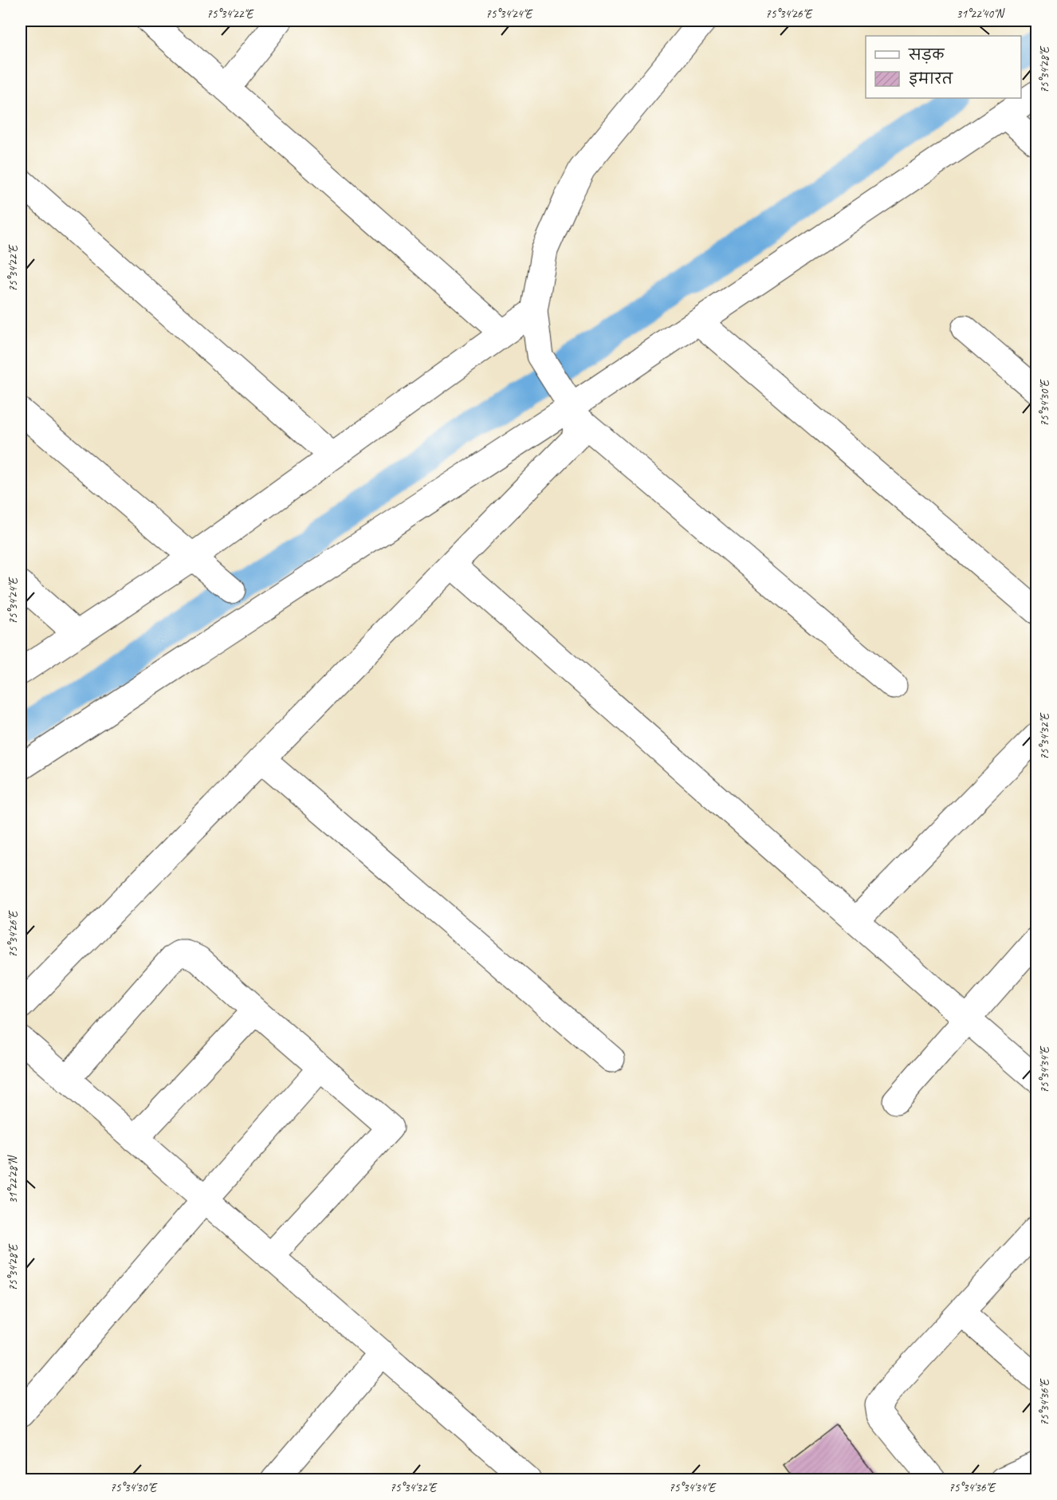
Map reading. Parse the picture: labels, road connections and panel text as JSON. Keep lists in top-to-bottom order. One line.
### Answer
{"legend":["सड़क","इमारत"],"coordinates":["75°34'22\"E","75°34'24\"E","75°34'26\"E","31°22'40\"N","75°34'28\"E","75°34'30\"E","75°34'32\"E","75°34'34\"E","31°22'28\"N","75°34'36\"E"]}
